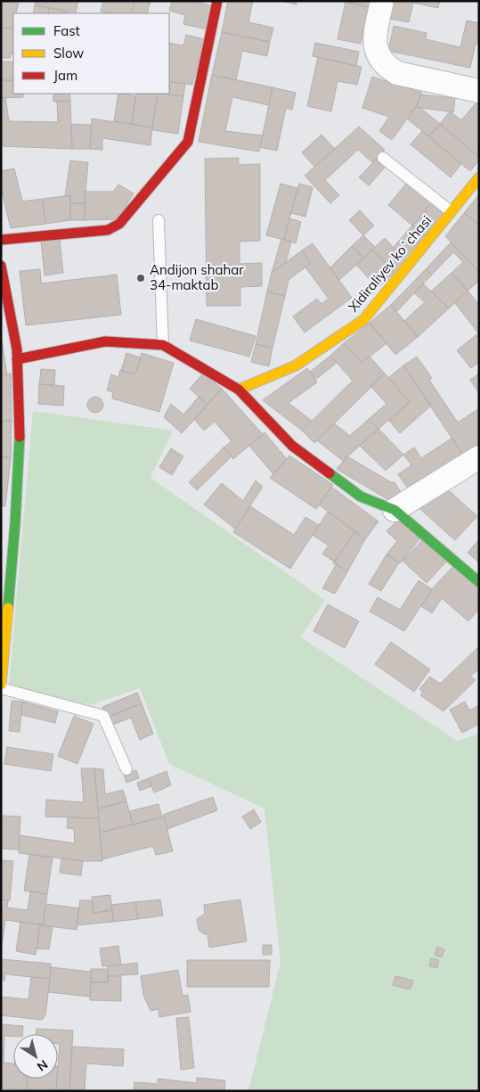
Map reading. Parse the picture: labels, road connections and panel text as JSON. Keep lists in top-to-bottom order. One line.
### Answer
{"streets":{"street":["Xidiraliyev koʻchasi"]},"places":["Andijon shahar 34-maktab"],"legend":["Fast","Slow","Jam"],"north":"bottom right"}
